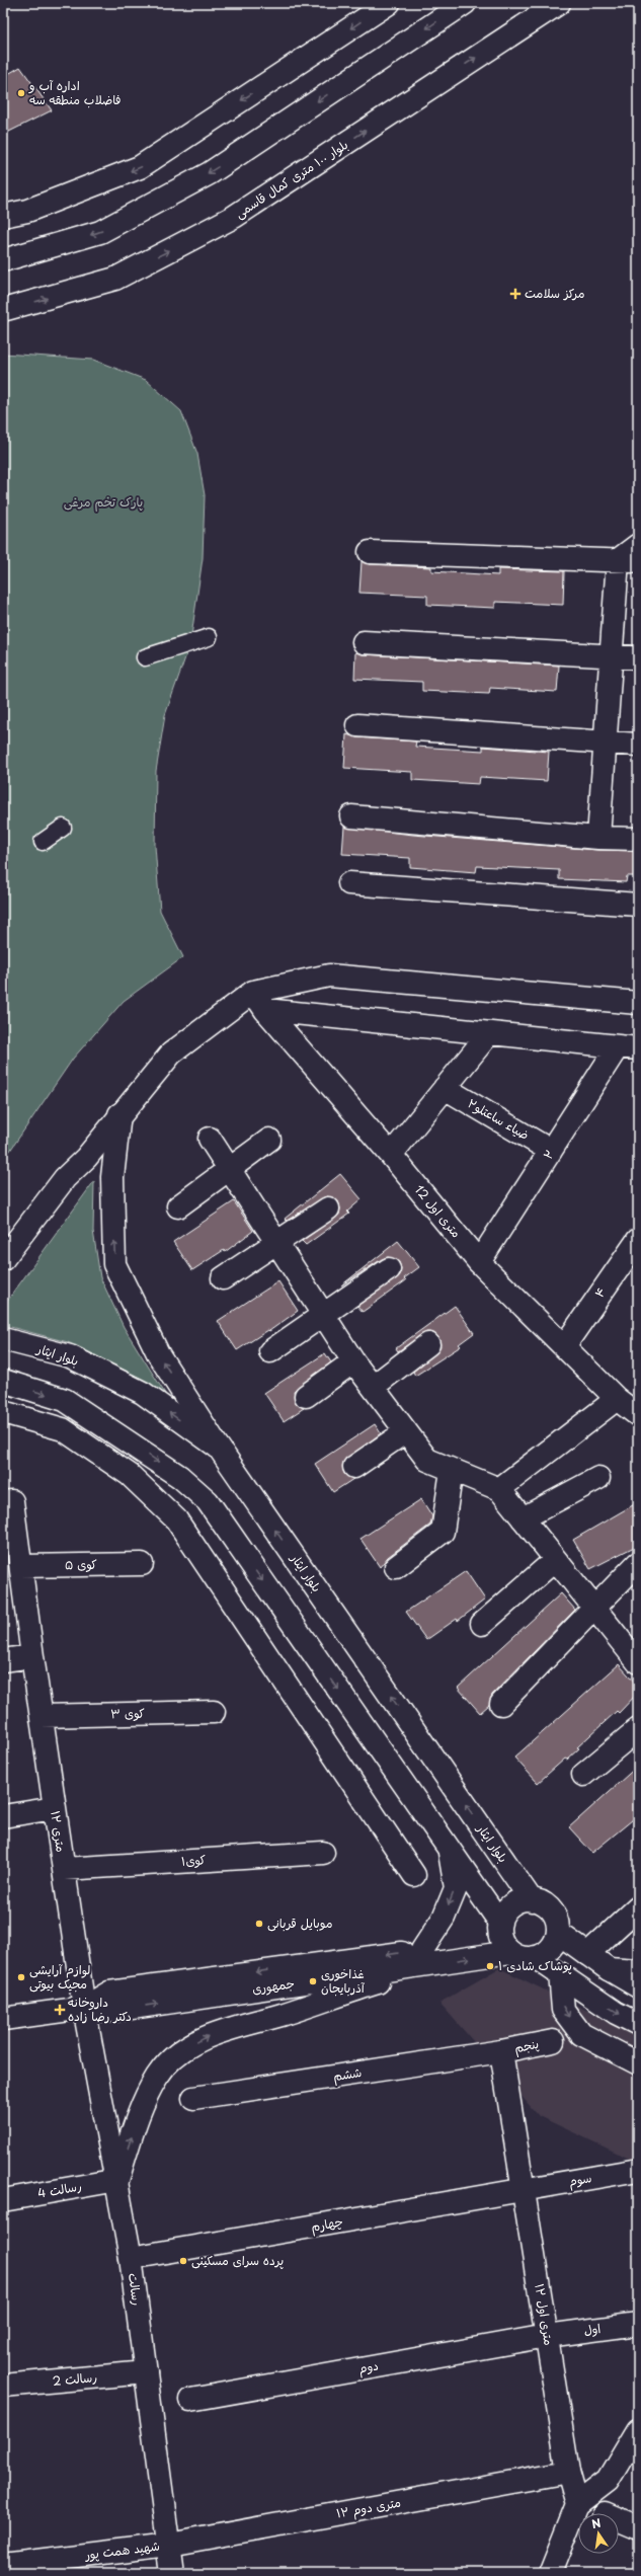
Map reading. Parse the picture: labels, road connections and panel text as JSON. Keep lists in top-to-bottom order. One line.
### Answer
{"streets":{"street":["بلوار ۱۰۰ متری کمال قاسمی","ضیاء ساعتلو۲","۲","12 متری اول","۴","بلوار ایثار","کوی ۵","کوی ۳","۱۲ متری","کوی۱","جمهوری","پنجم","ششم","سوم","رسالت 4","چهارم","رسالت","۱۲ متری اول","اول","دوم","رسالت 2","۱۲ متری دوم","شهید همت پور"]},"crossings":[["ضیاء ساعتلو۲","۲"],["۲","12 متری اول"],["12 متری اول","۴"],["بلوار ایثار","جمهوری"],["کوی ۵","۱۲ متری"],["کوی ۳","۱۲ متری"],["۱۲ متری","کوی۱"],["۱۲ متری","جمهوری"],["۱۲ متری","رسالت"],["جمهوری","رسالت"],["پنجم","ششم"],["پنجم","۱۲ متری اول"],["ششم","۱۲ متری اول"],["سوم","چهارم"],["سوم","۱۲ متری اول"],["رسالت 4","رسالت"],["چهارم","رسالت"],["چهارم","۱۲ متری اول"],["رسالت","رسالت 2"],["رسالت","۱۲ متری دوم"],["رسالت","شهید همت پور"],["۱۲ متری اول","اول"],["۱۲ متری اول","دوم"],["۱۲ متری اول","۱۲ متری دوم"],["اول","دوم"],["۱۲ متری دوم","شهید همت پور"]],"parks":["پارک تخم مرغی"],"places":{"other":["اداره آب و فاضلاب منطقه سه","موبایل قربانی","پوشاک شادی ۱","لوازم آرایشی مجیک بیوتی","غذاخوری آذربایجان","پرده سرای مسکینی"],"health":["مرکز سلامت","داروخانه دکتر رضا زاده"]},"north":"top"}
